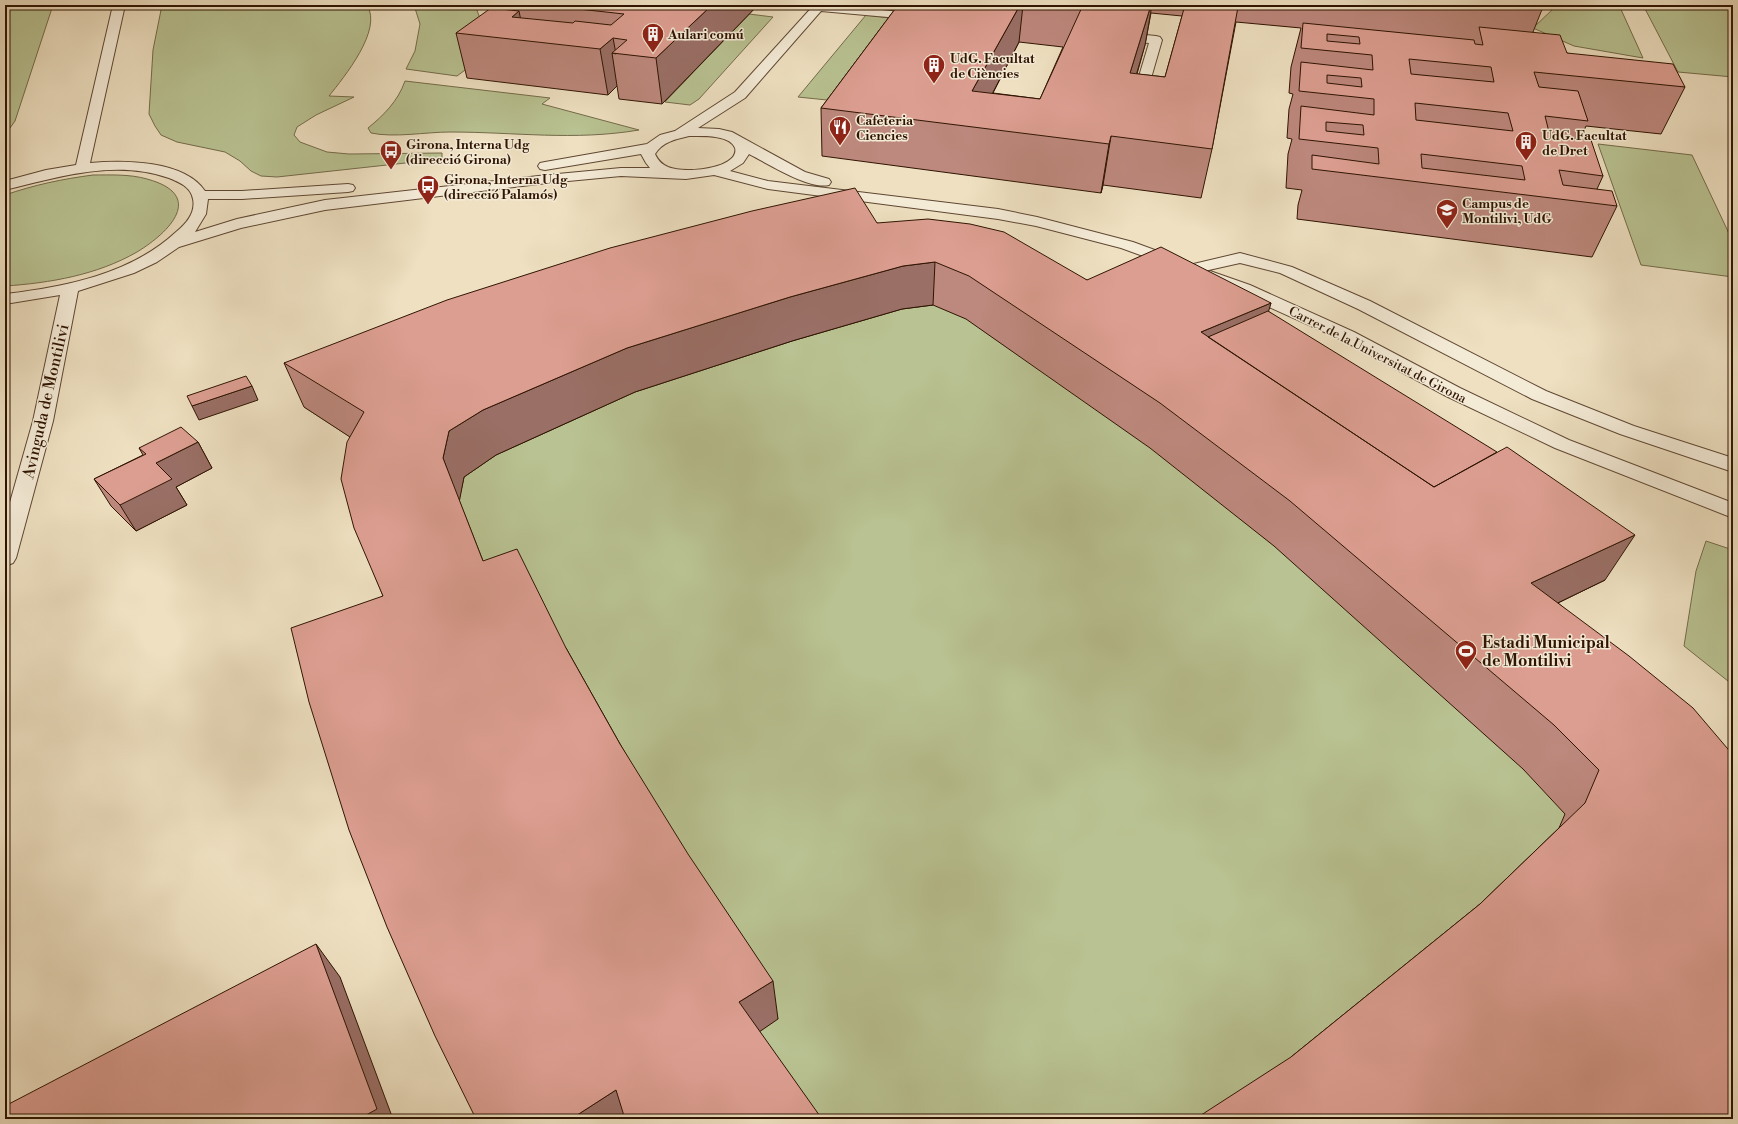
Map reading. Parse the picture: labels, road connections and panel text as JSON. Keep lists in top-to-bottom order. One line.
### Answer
{"streets":{"street":["Carrer de la Universitat de Girona","Avinguda de Montilivi"]},"places":{"building":["Aulari comú","UdG. Facultat de Ciències","UdG. Facultat de Dret"],"restaurant":["Cafeteria Ciencies"],"bus stop":["Girona, Interna Udg (direcció Girona)","Girona, Interna Udg (direcció Palamós)"],"school or university":["Campus de Montilivi, UdG"],"sports":["Estadi Municipal de Montilivi"]}}
